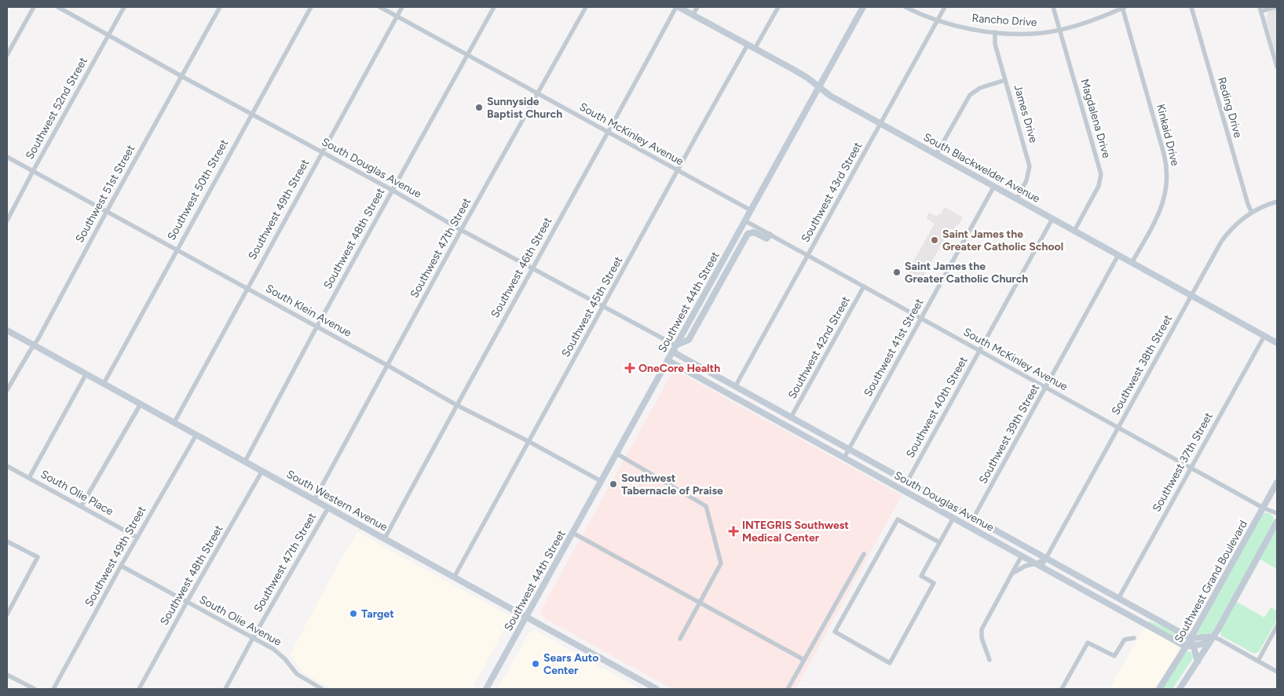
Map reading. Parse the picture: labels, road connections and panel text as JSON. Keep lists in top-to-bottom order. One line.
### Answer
{"streets":{"street":["Rancho Drive","Reding Drive","Southwest 52nd Street","James Drive","Magdalena Drive","South McKinley Avenue","Kinkaid Drive","South Douglas Avenue","South Blackwelder Avenue","Southwest 50th Street","Southwest 43rd Street","Southwest 51st Street","Southwest 49th Street","Southwest 48th Street","Southwest 47th Street","Southwest 46th Street","Southwest 44th Street","Southwest 45th Street","South Klein Avenue","Southwest 42nd Street","Southwest 41st Street","Southwest 38th Street","Southwest 40th Street","Southwest 39th Street","Southwest 37th Street","South Olie Place","South Western Avenue","Southwest Grand Boulevard","South Olie Avenue"]},"crossings":[["Rancho Drive","James Drive"],["Rancho Drive","Magdalena Drive"],["Rancho Drive","Kinkaid Drive"],["Rancho Drive","Southwest 43rd Street"],["Reding Drive","Southwest 38th Street"],["Southwest 52nd Street","South Douglas Avenue"],["Southwest 52nd Street","South Klein Avenue"],["James Drive","South Blackwelder Avenue"],["Magdalena Drive","South Blackwelder Avenue"],["South McKinley Avenue","Southwest 43rd Street"],["South McKinley Avenue","Southwest 49th Street"],["South McKinley Avenue","Southwest 48th Street"],["South McKinley Avenue","Southwest 47th Street"],["South McKinley Avenue","Southwest 46th Street"],["South McKinley Avenue","Southwest 44th Street"],["South McKinley Avenue","Southwest 45th Street"],["South McKinley Avenue","Southwest 42nd Street"],["South McKinley Avenue","Southwest 41st Street"],["South McKinley Avenue","Southwest 38th Street"],["South McKinley Avenue","Southwest 40th Street"],["South McKinley Avenue","Southwest 39th Street"],["South McKinley Avenue","Southwest 37th Street"],["South McKinley Avenue","Southwest Grand Boulevard"],["Kinkaid Drive","South Blackwelder Avenue"],["South Douglas Avenue","Southwest 50th Street"],["South Douglas Avenue","Southwest 43rd Street"],["South Douglas Avenue","Southwest 51st Street"],["South Douglas Avenue","Southwest 49th Street"],["South Douglas Avenue","Southwest 48th Street"],["South Douglas Avenue","Southwest 47th Street"],["South Douglas Avenue","Southwest 46th Street"],["South Douglas Avenue","Southwest 44th Street"],["South Douglas Avenue","Southwest 45th Street"],["South Douglas Avenue","Southwest 42nd Street"],["South Douglas Avenue","Southwest 41st Street"],["South Douglas Avenue","Southwest 38th Street"],["South Douglas Avenue","Southwest 40th Street"],["South Douglas Avenue","Southwest 39th Street"],["South Douglas Avenue","Southwest 37th Street"],["South Douglas Avenue","Southwest Grand Boulevard"],["South Blackwelder Avenue","Southwest 43rd Street"],["South Blackwelder Avenue","Southwest 46th Street"],["South Blackwelder Avenue","Southwest 44th Street"],["South Blackwelder Avenue","Southwest 45th Street"],["South Blackwelder Avenue","Southwest 41st Street"],["South Blackwelder Avenue","Southwest 38th Street"],["South Blackwelder Avenue","Southwest 40th Street"],["South Blackwelder Avenue","Southwest 39th Street"],["South Blackwelder Avenue","Southwest 37th Street"],["Southwest 50th Street","South Klein Avenue"],["Southwest 50th Street","South Western Avenue"],["Southwest 51st Street","South Klein Avenue"],["Southwest 51st Street","South Western Avenue"],["Southwest 49th Street","South Klein Avenue"],["Southwest 49th Street","South Olie Place"],["Southwest 49th Street","South Western Avenue"],["Southwest 49th Street","South Olie Avenue"],["Southwest 48th Street","South Klein Avenue"],["Southwest 48th Street","South Western Avenue"],["Southwest 48th Street","South Olie Avenue"],["Southwest 47th Street","South Klein Avenue"],["Southwest 47th Street","South Western Avenue"],["Southwest 47th Street","South Olie Avenue"],["Southwest 46th Street","South Klein Avenue"],["Southwest 46th Street","South Western Avenue"],["Southwest 44th Street","South Klein Avenue"],["Southwest 44th Street","South Western Avenue"],["Southwest 45th Street","South Klein Avenue"],["Southwest 45th Street","South Western Avenue"]],"places":{"other":["Sunnyside Baptist Church","Saint James the Greater Catholic School","Saint James the Greater Catholic Church","Southwest Tabernacle of Praise","Target","Sears Auto Center"],"health":["OneCore Health","INTEGRIS Southwest Medical Center"]}}
